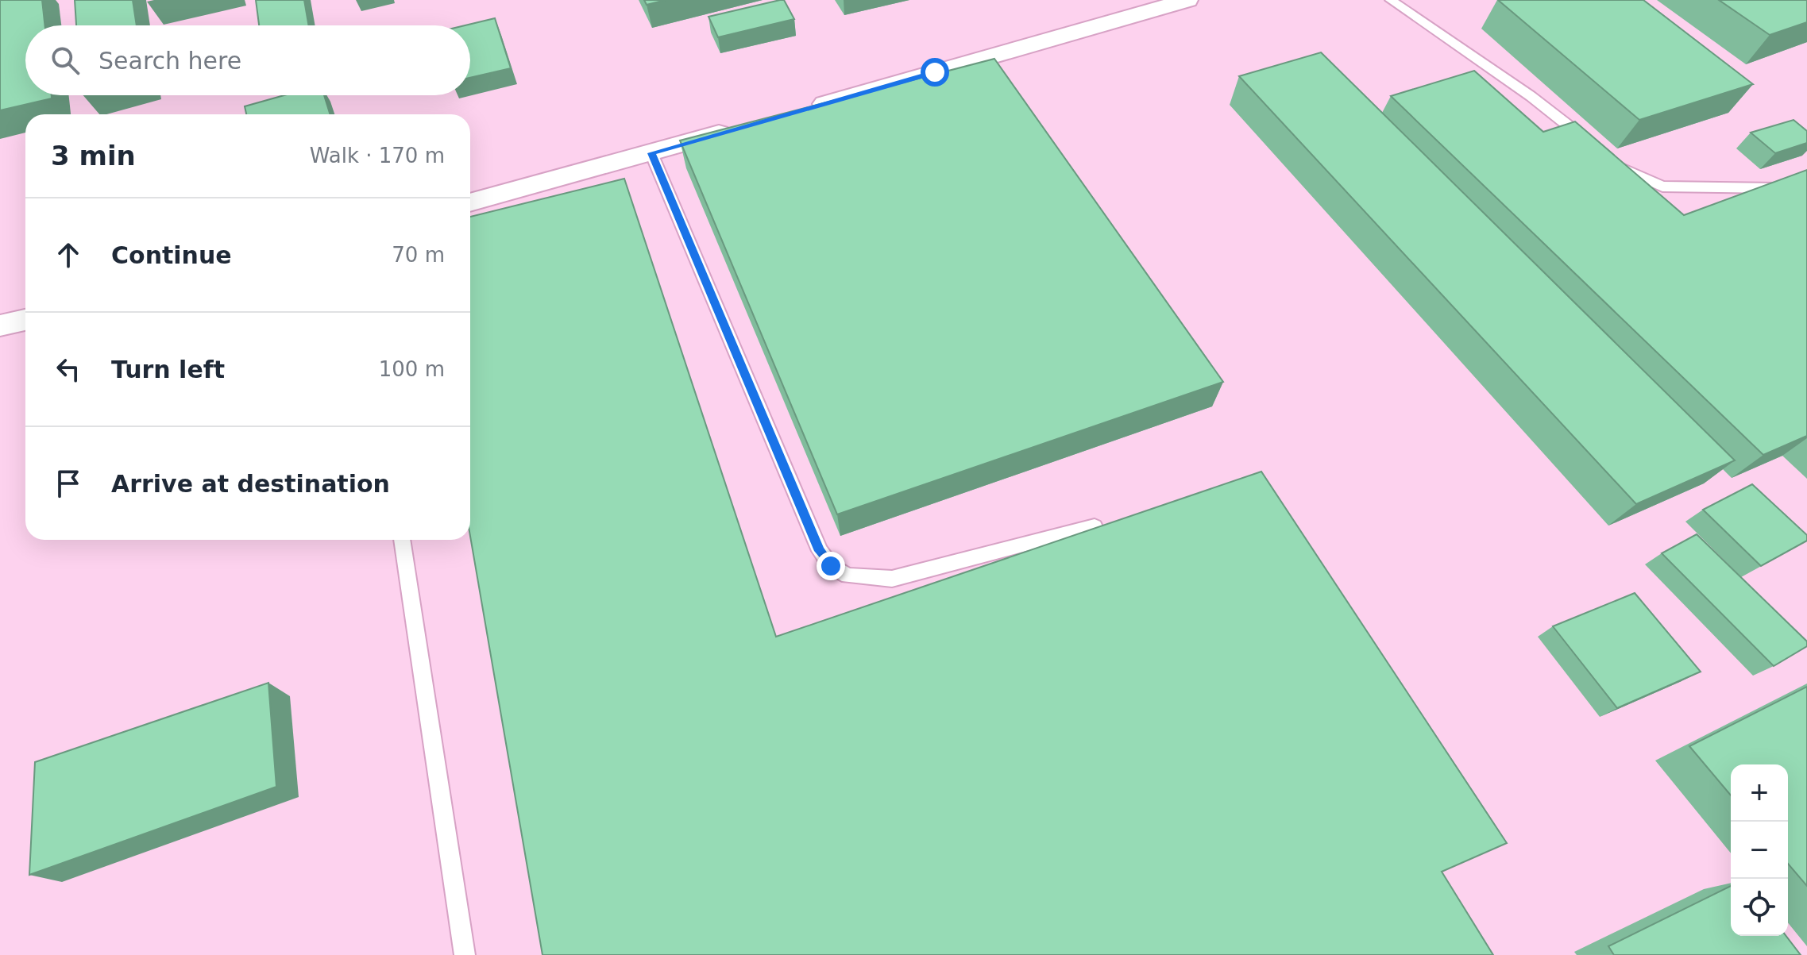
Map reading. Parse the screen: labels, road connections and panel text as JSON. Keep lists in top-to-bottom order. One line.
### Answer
{"page":{"search":"Search here","heading":["3 min","Walk · 170 m"],"list":[["Continue","70 m"],["Turn left","100 m"],"Arrive at destination"],"map_buttons":["+","−"]}}
